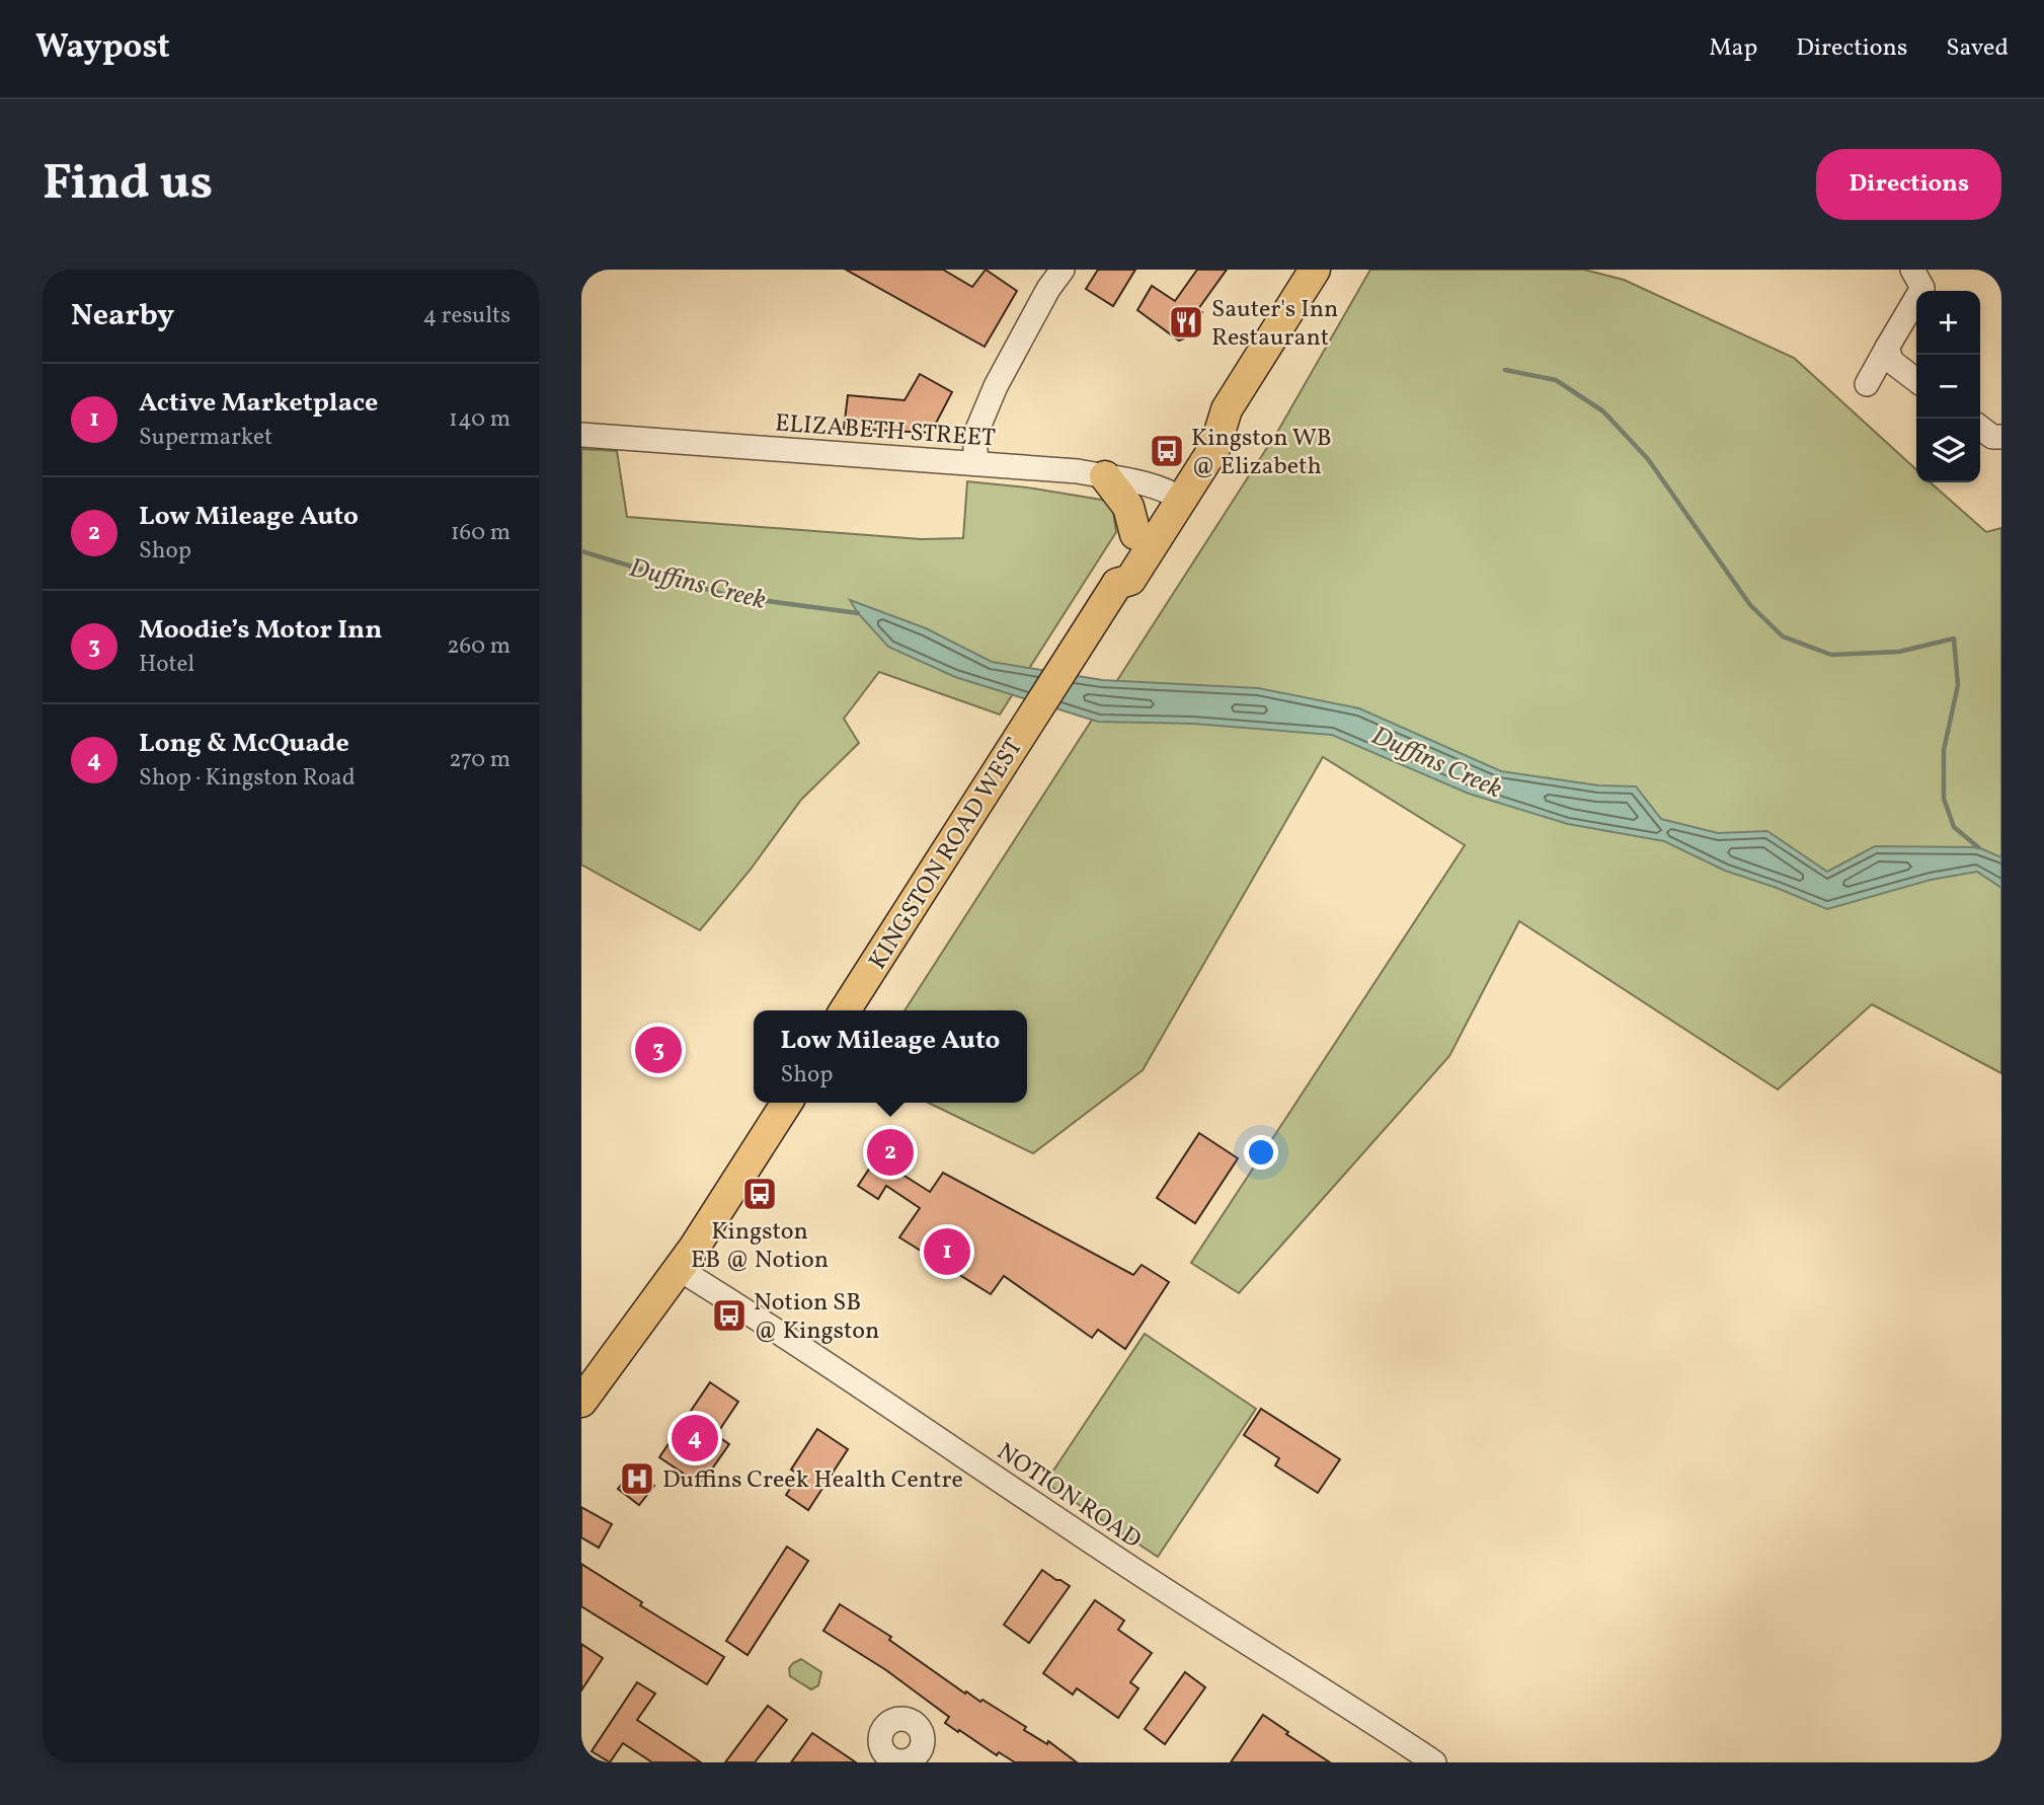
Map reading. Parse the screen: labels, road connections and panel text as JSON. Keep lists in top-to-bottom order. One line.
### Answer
{"streets":{"main road":["KINGSTON ROAD WEST"],"street":["ELIZABETH STREET","NOTION ROAD"]},"water":["Duffins Creek"],"places":{"restaurant":["Sauter's Inn Restaurant"],"bus stop":["Kingston WB @ Elizabeth","Kingston EB @ Notion","Notion SB @ Kingston"],"hospital":["Duffins Creek Health Centre"]},"page":{"header":"Waypost","nav":["Map","Directions","Saved"],"buttons":"Directions","title":"Find us","heading":["Nearby","4 results"],"map_buttons":["+","−"],"list":[{"mark":"1","name":"Active Marketplace","note":"Supermarket","value":"140 m"},{"mark":"2","name":"Low Mileage Auto","note":"Shop","value":"160 m"},{"mark":"3","name":"Moodie’s Motor Inn","note":"Hotel","value":"260 m"},{"mark":"4","name":"Long & McQuade","note":"Shop · Kingston Road","value":"270 m"}],"popup":["Low Mileage Auto","Shop"],"pins":["3","2","1","4"]}}
